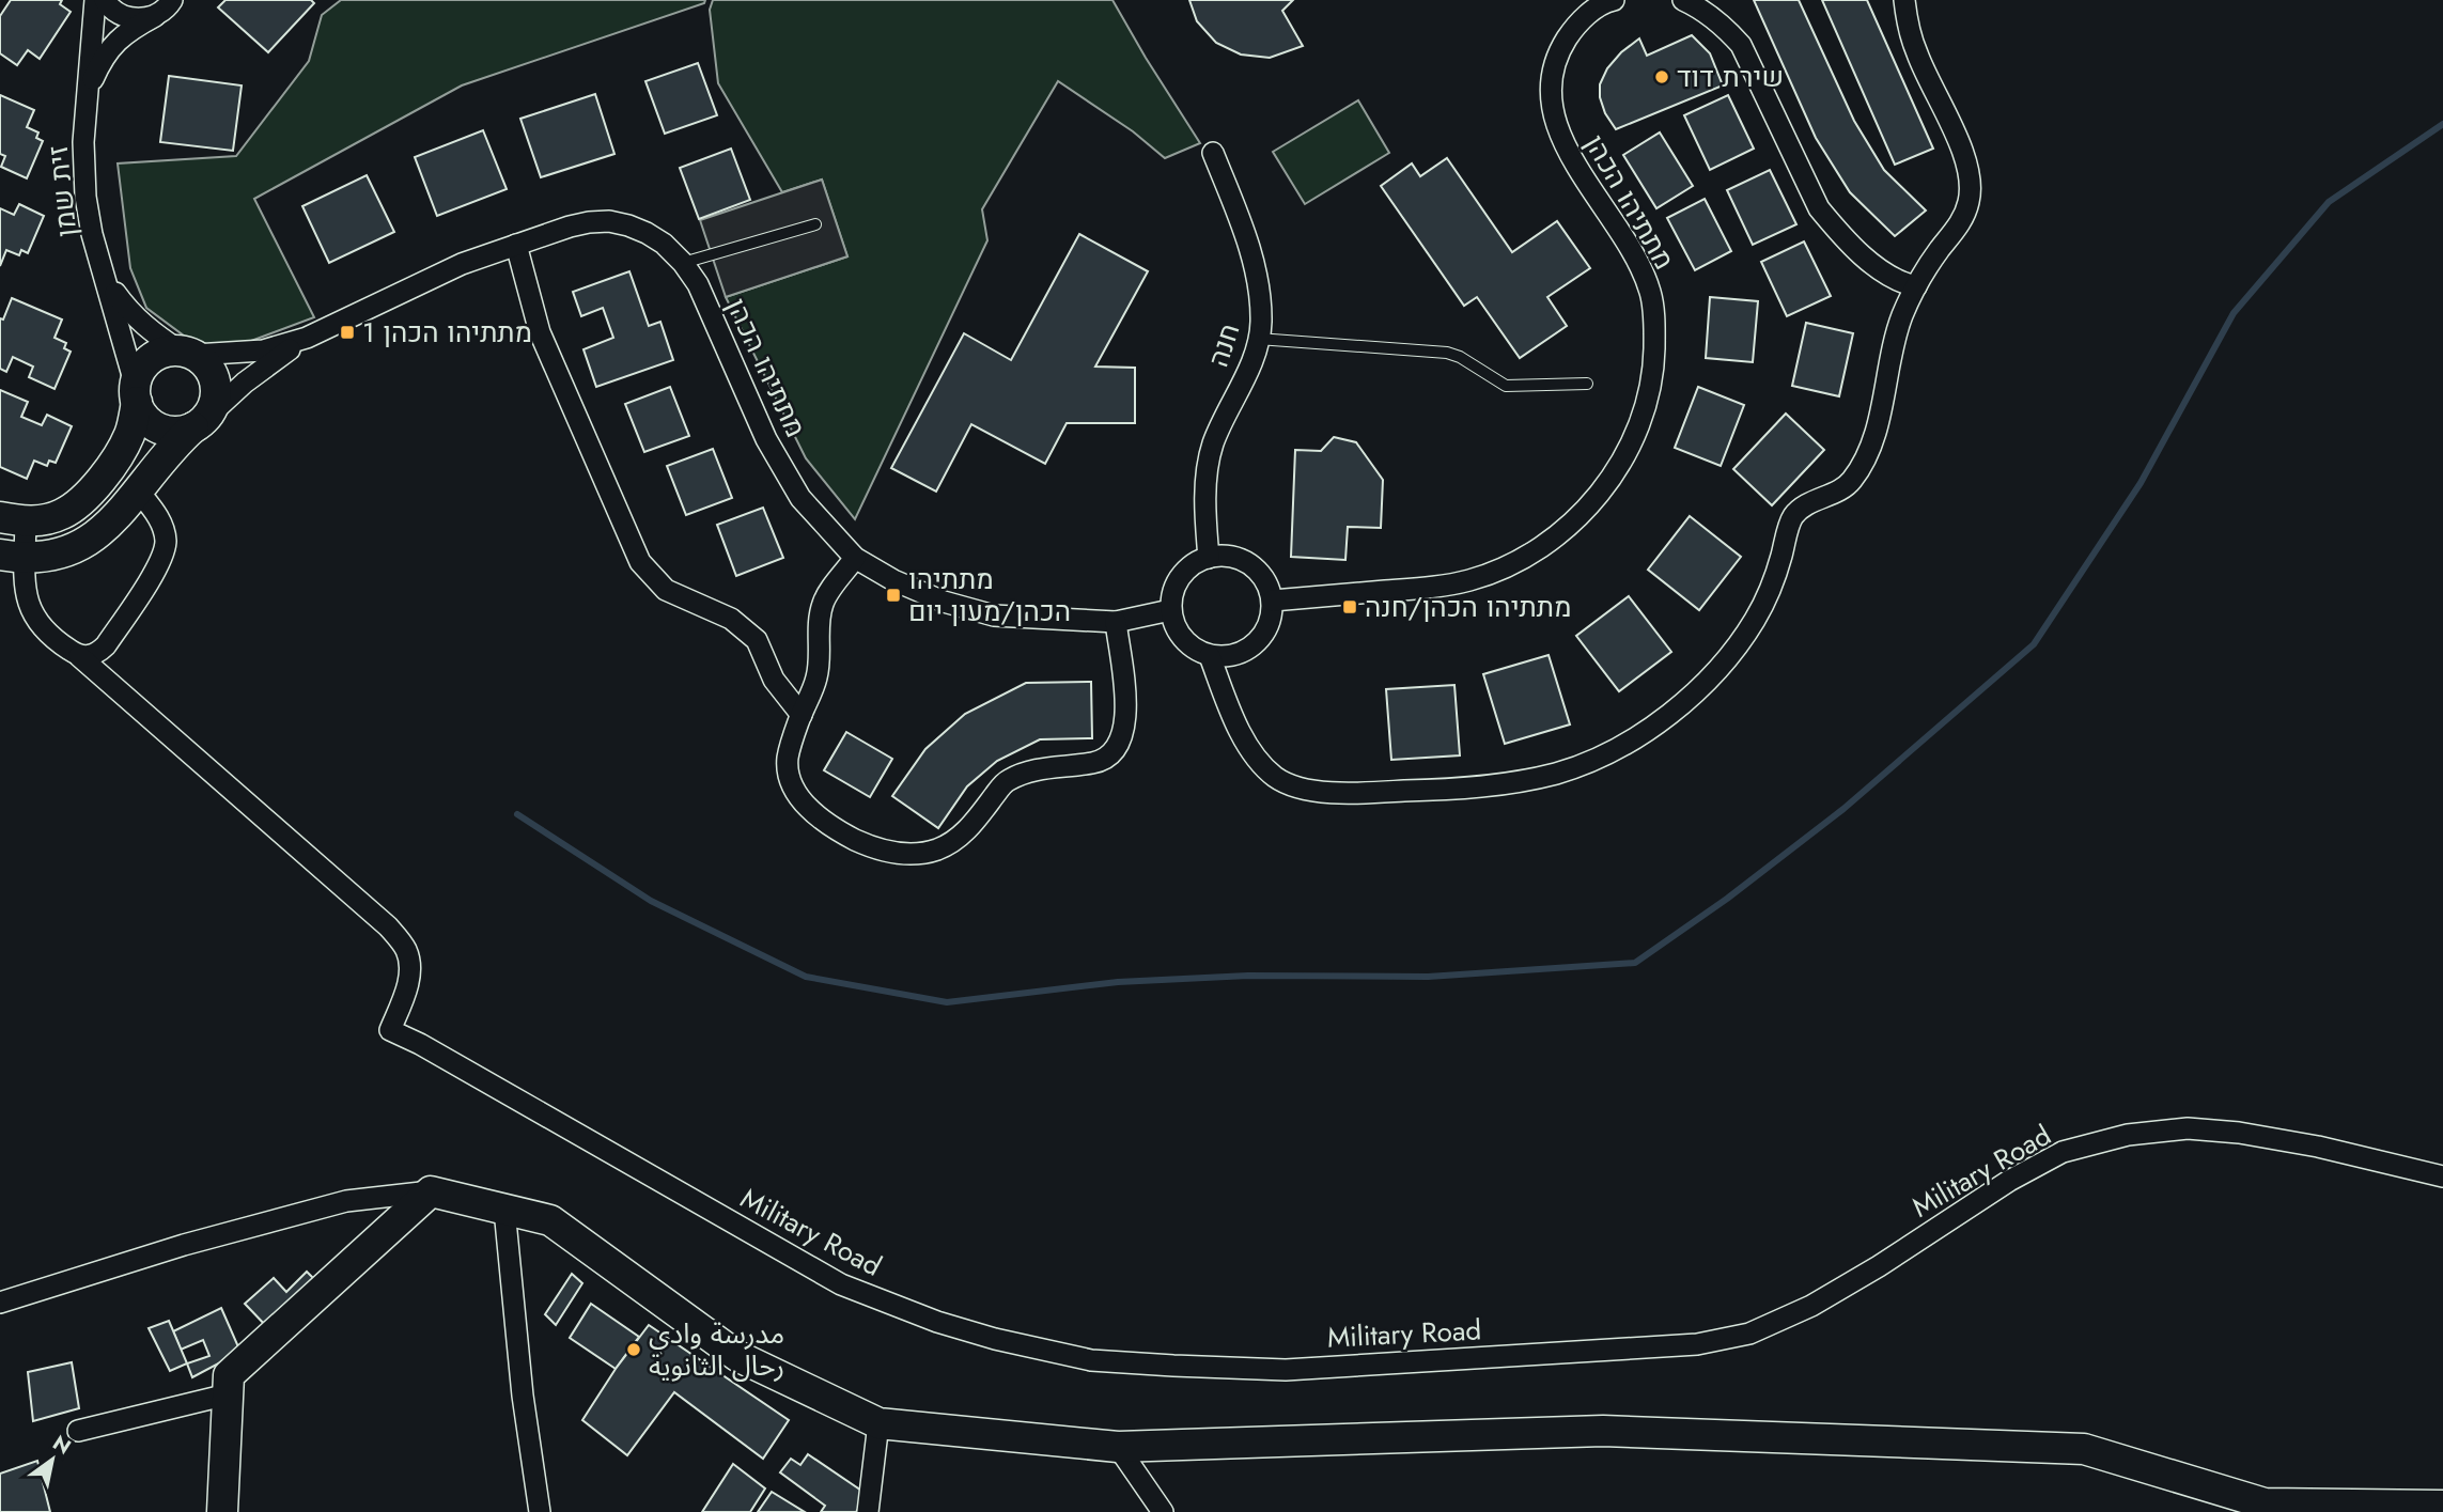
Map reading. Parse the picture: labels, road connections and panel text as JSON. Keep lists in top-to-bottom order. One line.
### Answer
{"streets":{"street":["זית שמן","מתתיהו הכהן","חנה","Military Road"]},"crossings":[["זית שמן","מתתיהו הכהן"],["מתתיהו הכהן","חנה"]],"places":{"other":["שירת דוד","مدرسة وادي رحال الثانوية"],"transit":["מתתיהו הכהן 1","מתתיהו הכהן/מעון יום","מתתיהו הכהן/חנה"]},"north":"top right"}
